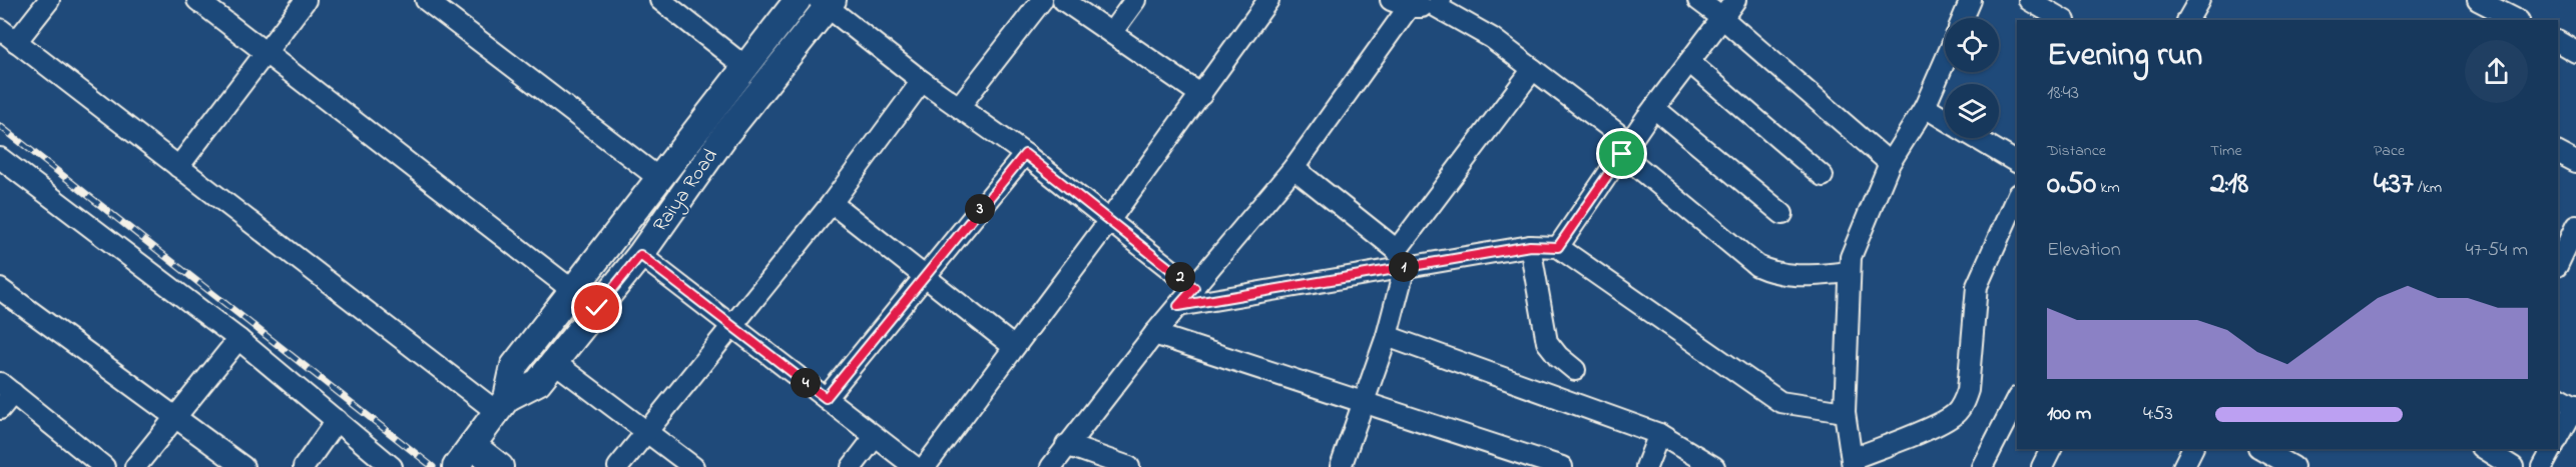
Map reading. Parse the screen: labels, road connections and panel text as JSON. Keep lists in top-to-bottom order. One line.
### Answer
{"streets":{"street":["Raiya Road"]},"page":{"heading":["Evening run","18:43"],"stats":[["Distance","0.50 km"],["Time","2:18"],["Pace","4:37 /km"]],"pins":["3","1","2","4"],"chart":["Elevation","47–54 m"],"list":[{"name":"100 m","note":"4:53"}]}}
